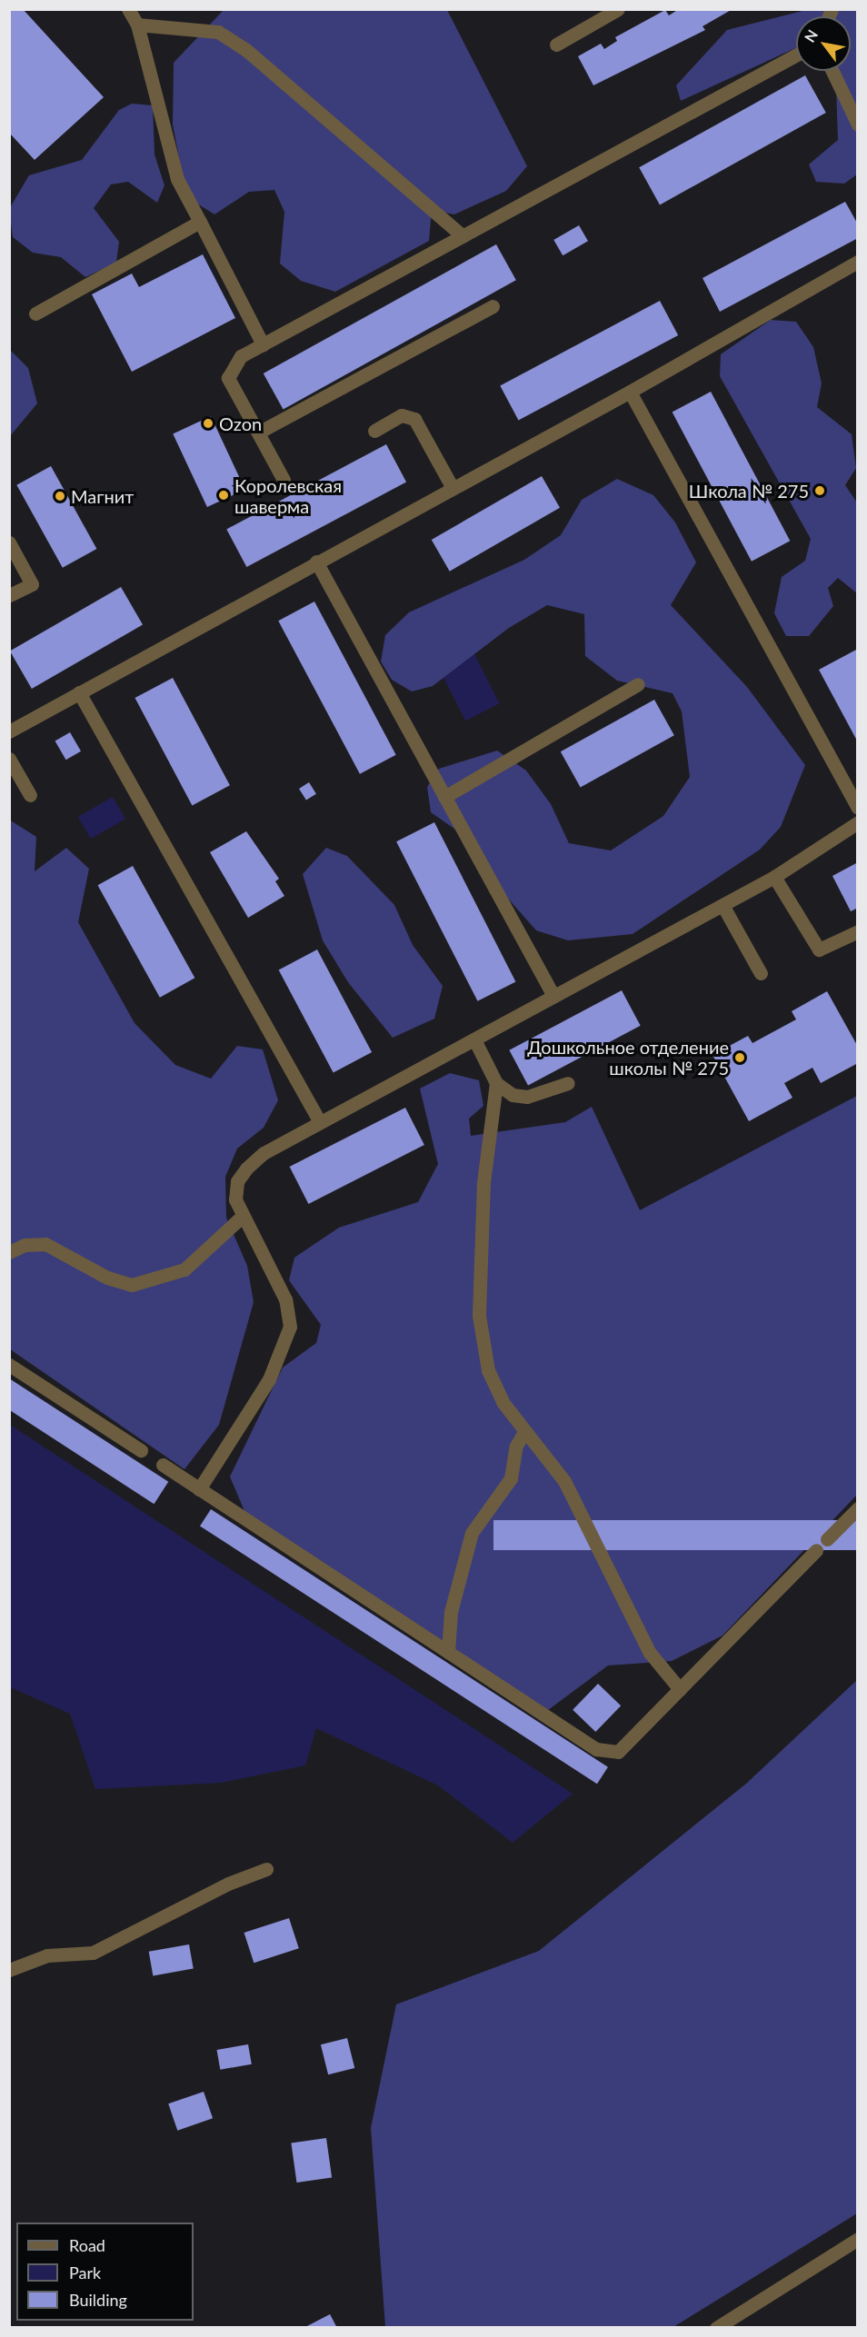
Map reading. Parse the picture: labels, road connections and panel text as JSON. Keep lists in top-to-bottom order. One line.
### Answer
{"places":["Ozon","Школа № 275","Королевская шаверма","Магнит","Дошкольное отделение школы № 275"],"legend":["Road","Park","Building"],"north":"top left"}
